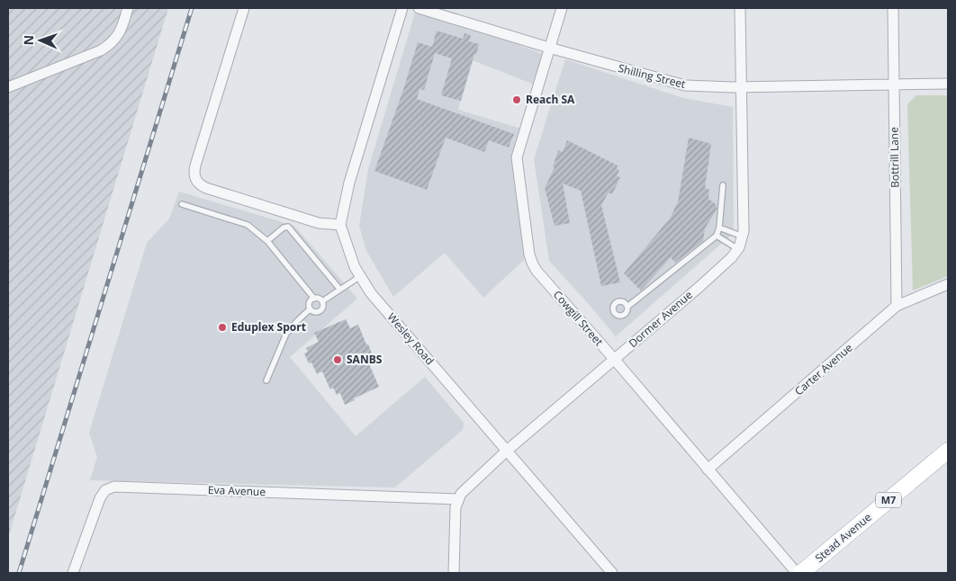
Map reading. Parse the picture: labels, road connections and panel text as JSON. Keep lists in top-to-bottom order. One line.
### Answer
{"streets":{"main road":["M7","Stead Avenue"],"street":["Shilling Street","Bottrill Lane","Cowgill Street","Dormer Avenue","Wesley Road","Carter Avenue","Eva Avenue"]},"crossings":[["Shilling Street","Bottrill Lane"],["Shilling Street","Cowgill Street"],["Shilling Street","Dormer Avenue"],["Bottrill Lane","Carter Avenue"],["Cowgill Street","Dormer Avenue"],["Cowgill Street","Carter Avenue"],["Dormer Avenue","Wesley Road"],["Dormer Avenue","Eva Avenue"]],"places":["Reach SA","Eduplex Sport","SANBS"],"north":"left"}
